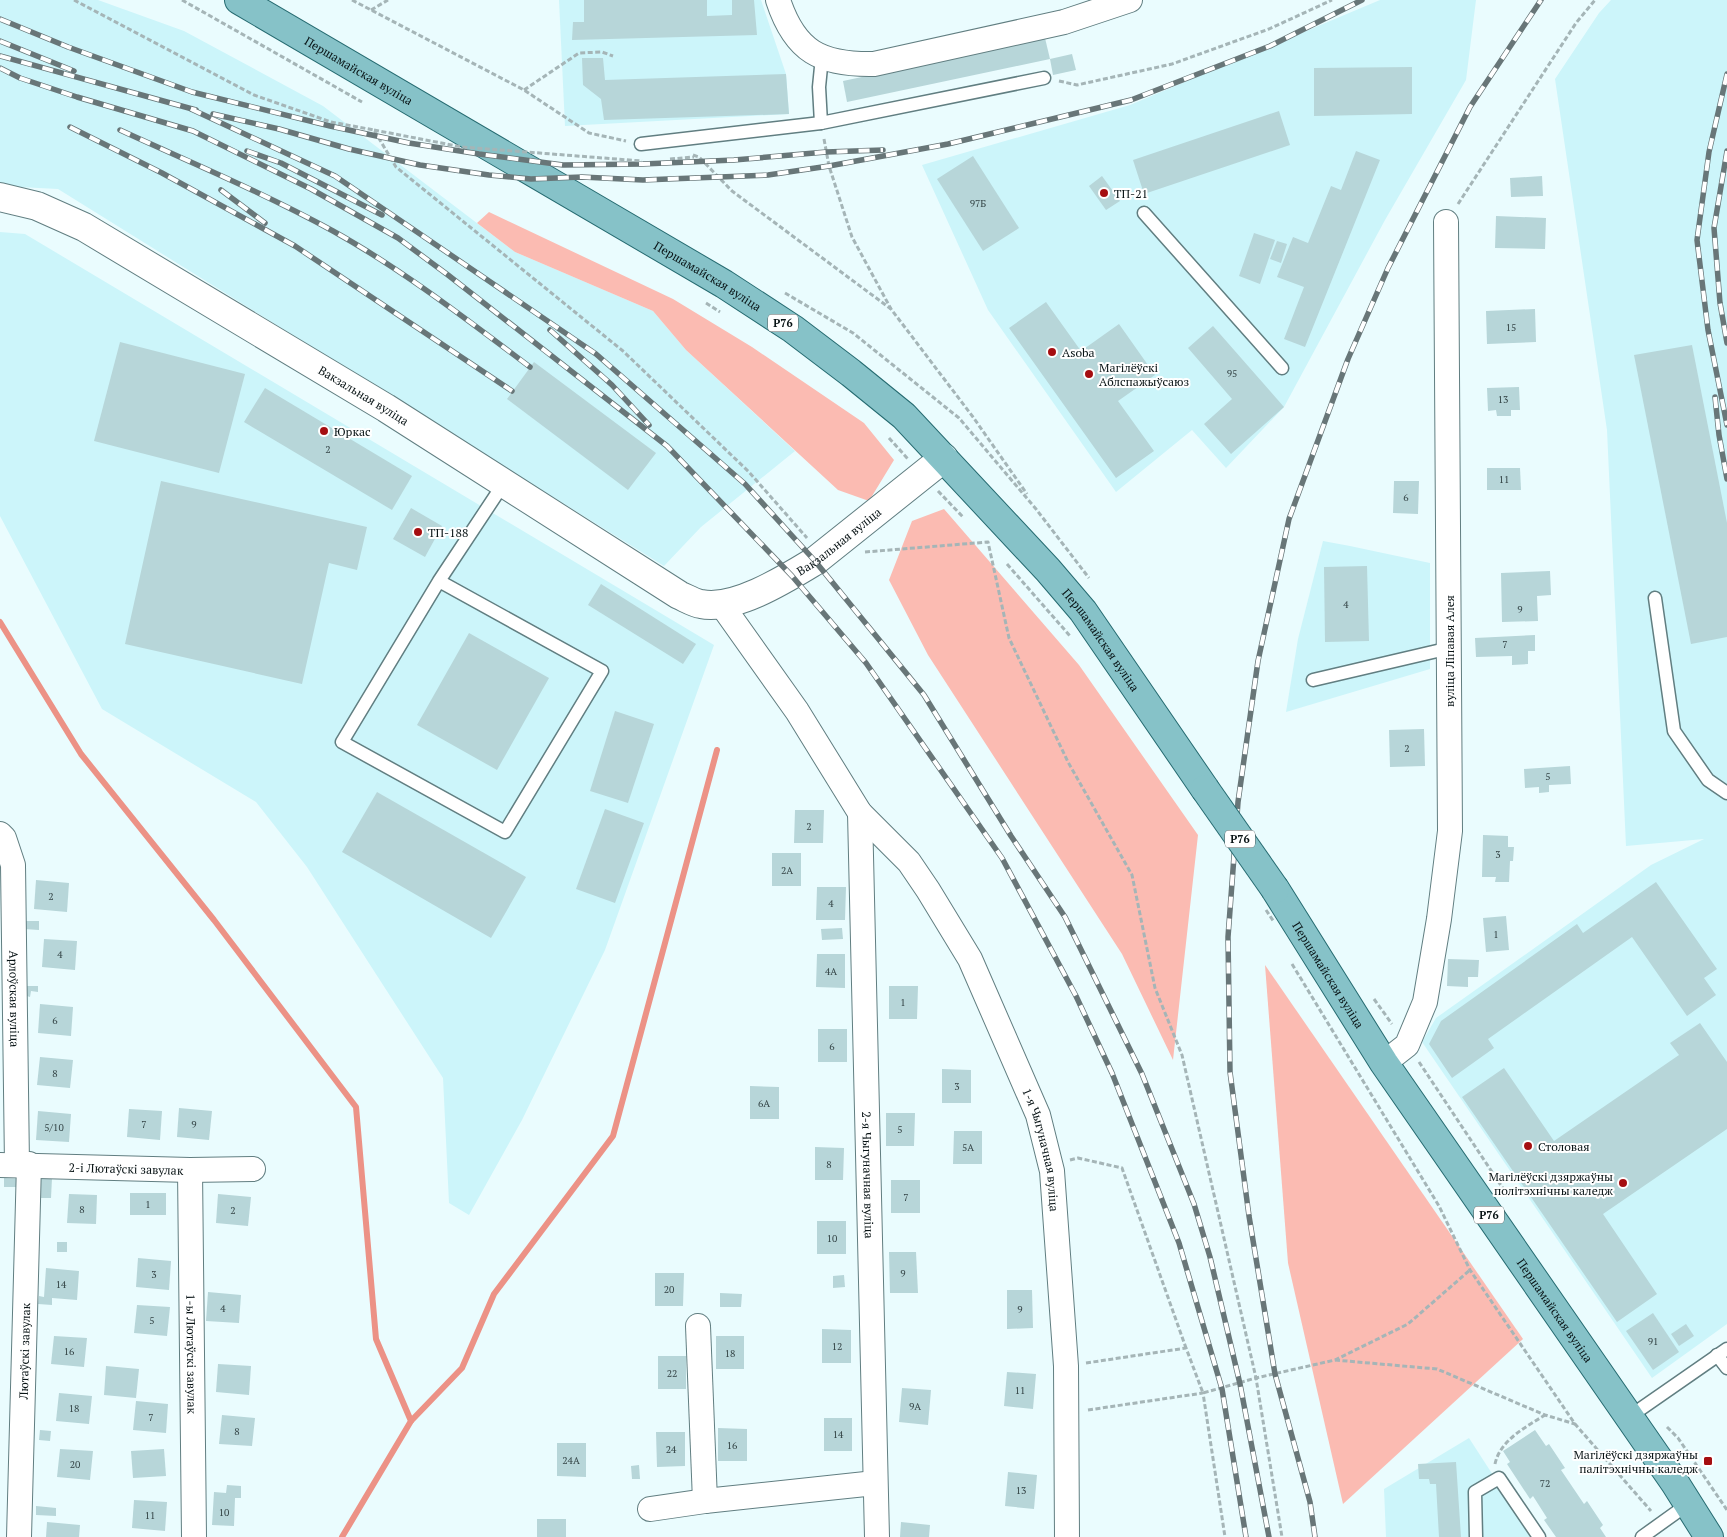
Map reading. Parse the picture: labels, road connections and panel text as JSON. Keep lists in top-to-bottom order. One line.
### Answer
{"streets":{"main road":["Першамайская вуліца","Р76","Вакзальная вуліца"],"street":["вуліца Ліпавая Алея","Арлоўская вуліца","1-я Чыгуначная вуліца","2-і Лютаўскі завулак","2-я Чыгуначная вуліца","Лютаўскі завулак","1-ы Лютаўскі завулак"]},"crossings":[["Першамайская вуліца","Вакзальная вуліца"],["Першамайская вуліца","вуліца Ліпавая Алея"],["Арлоўская вуліца","2-і Лютаўскі завулак"],["Арлоўская вуліца","Лютаўскі завулак"],["1-я Чыгуначная вуліца","2-я Чыгуначная вуліца"],["2-і Лютаўскі завулак","Лютаўскі завулак"],["2-і Лютаўскі завулак","1-ы Лютаўскі завулак"]],"places":{"other":["ТП-21","Asoba","Магілёўскі Аблспажыўсаюз","Юркас","ТП-188","Столовая","Магілёўскі дзяржаўны політэхнічны каледж"],"transit":["Магілёўскі дзяржаўны палітэхнічны каледж"]},"house_numbers":["97Б","15","95","13","2","11","6","4","9","7","2","5","2","3","2А","2","4","1","4","4А","1","6","6","8","3","6А","7","9","5/10","5","5А","8","7","1","8","2","10","9","3","14","20","4","9","5","91","12","16","18","22","11","9А","18","7","8","14","16","24","24А","20","72","13","10","11"]}
